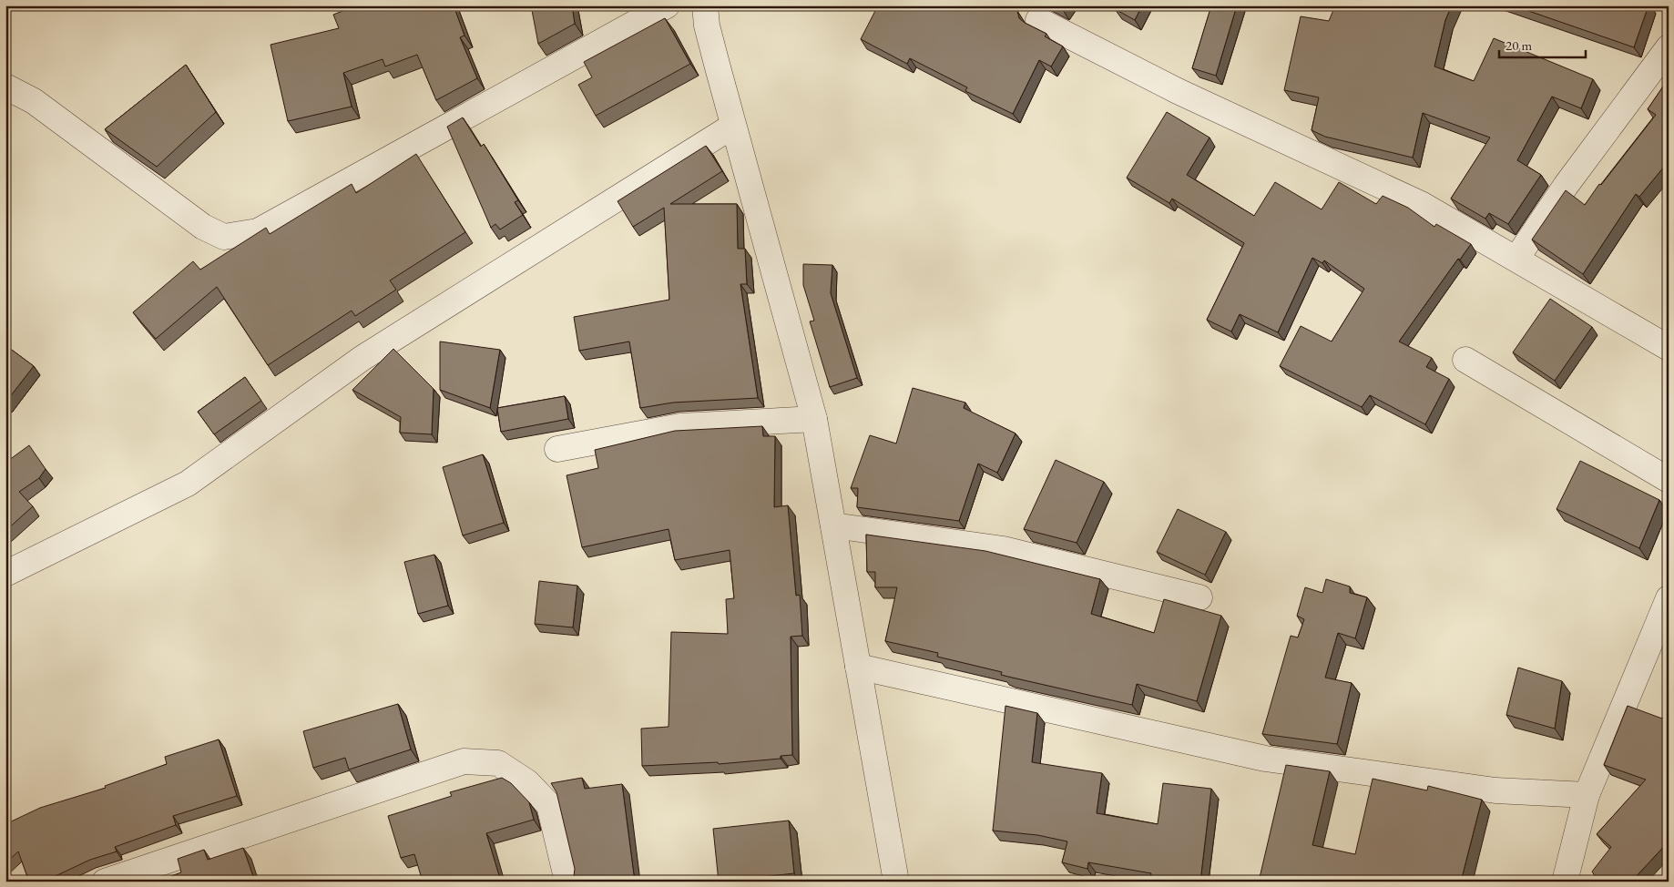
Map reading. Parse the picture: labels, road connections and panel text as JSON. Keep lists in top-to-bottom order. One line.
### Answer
{"scale_bar":"20 m"}
